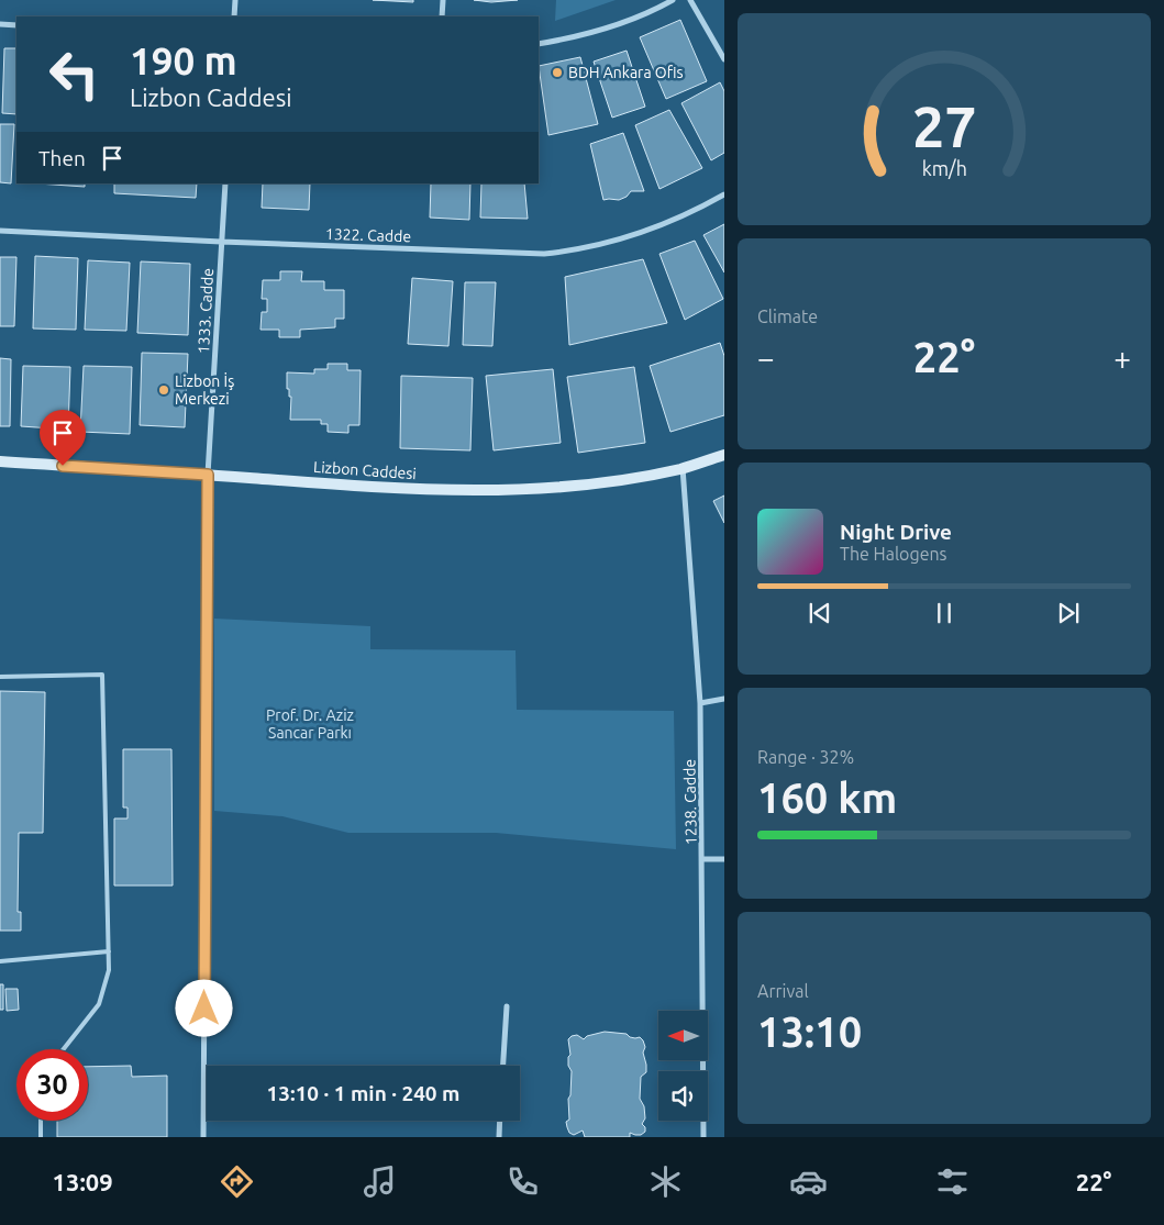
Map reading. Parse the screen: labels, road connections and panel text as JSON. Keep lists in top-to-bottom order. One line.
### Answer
{"streets":{"main road":["Lizbon Caddesi"],"street":["1322. Cadde","1333. Cadde","1238. Cadde"]},"crossings":[["1322. Cadde","1333. Cadde"],["1333. Cadde","Lizbon Caddesi"],["Lizbon Caddesi","1238. Cadde"]],"parks":["Prof. Dr. Aziz Sancar Parkı"],"places":["BDH Ankara Ofis","Lizbon İş Merkezi"],"north":"left","page":{"turn":["190 m","Lizbon Caddesi"],"then":"Then","tile":["Climate",["Range · 32%","160 km"],["Arrival","13:10"]],"heat":["−","22°","+"],"song":["Night Drive","The Halogens"],"limit":"30","trip":"13:10 · 1 min · 240 m","tabs":["13:09","22°"],"gauge":["27","km/h"]}}
